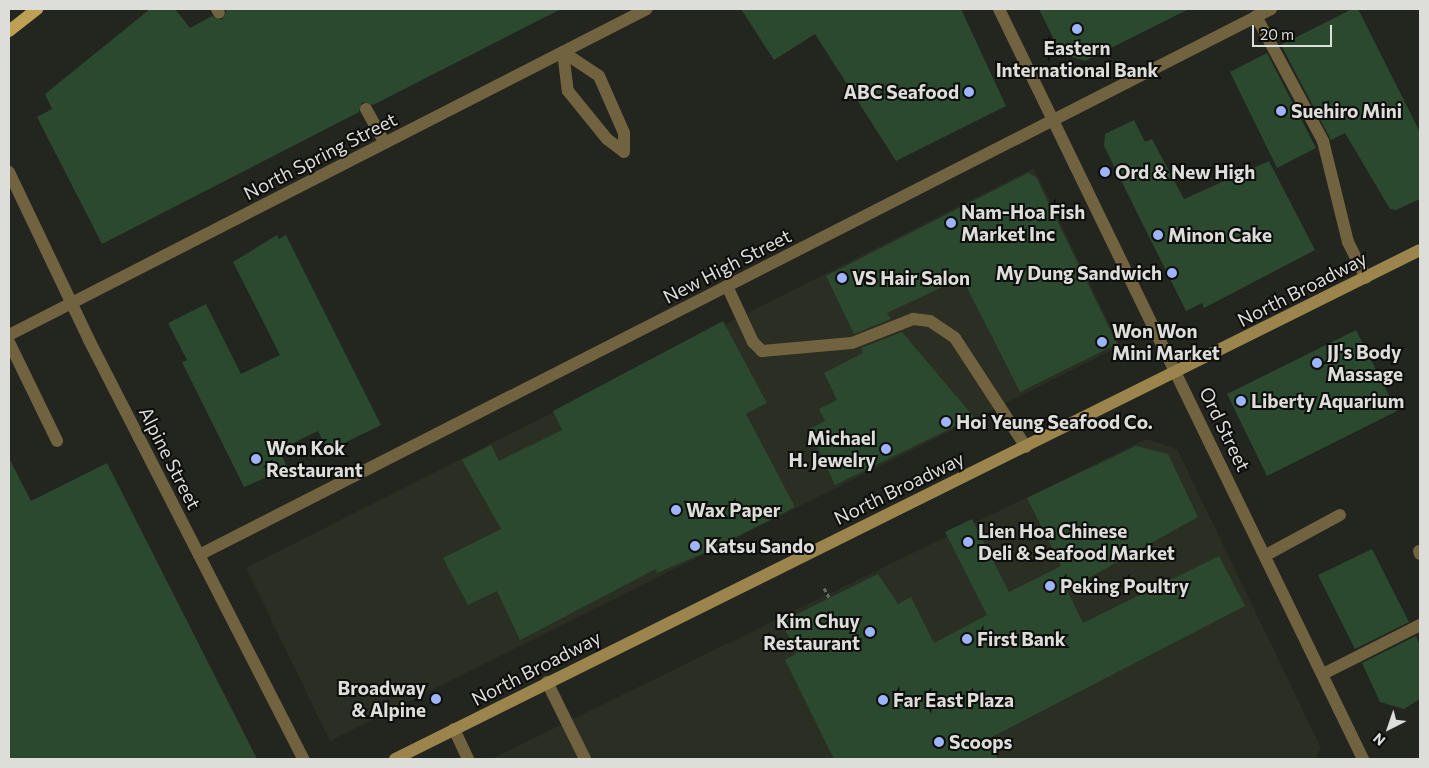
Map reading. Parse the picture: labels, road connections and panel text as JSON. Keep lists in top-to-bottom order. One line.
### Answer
{"streets":{"main road":["North Broadway"],"street":["North Spring Street","New High Street","Ord Street","Alpine Street"]},"crossings":[["North Spring Street","Alpine Street"],["New High Street","Ord Street"],["New High Street","Alpine Street"],["North Broadway","Ord Street"]],"places":["Eastern International Bank","ABC Seafood","Suehiro Mini","Ord & New High","Nam-Hoa Fish Market Inc","Minon Cake","My Dung Sandwich","VS Hair Salon","Won Won Mini Market","JJ's Body Massage","Liberty Aquarium","Hoi Yeung Seafood Co.","Michael H. Jewelry","Won Kok Restaurant","Wax Paper","Lien Hoa Chinese Deli & Seafood Market","Katsu Sando","Peking Poultry","Kim Chuy Restaurant","First Bank","Broadway & Alpine","Far East Plaza","Scoops"],"scale_bar":"20 m","north":"bottom left"}
